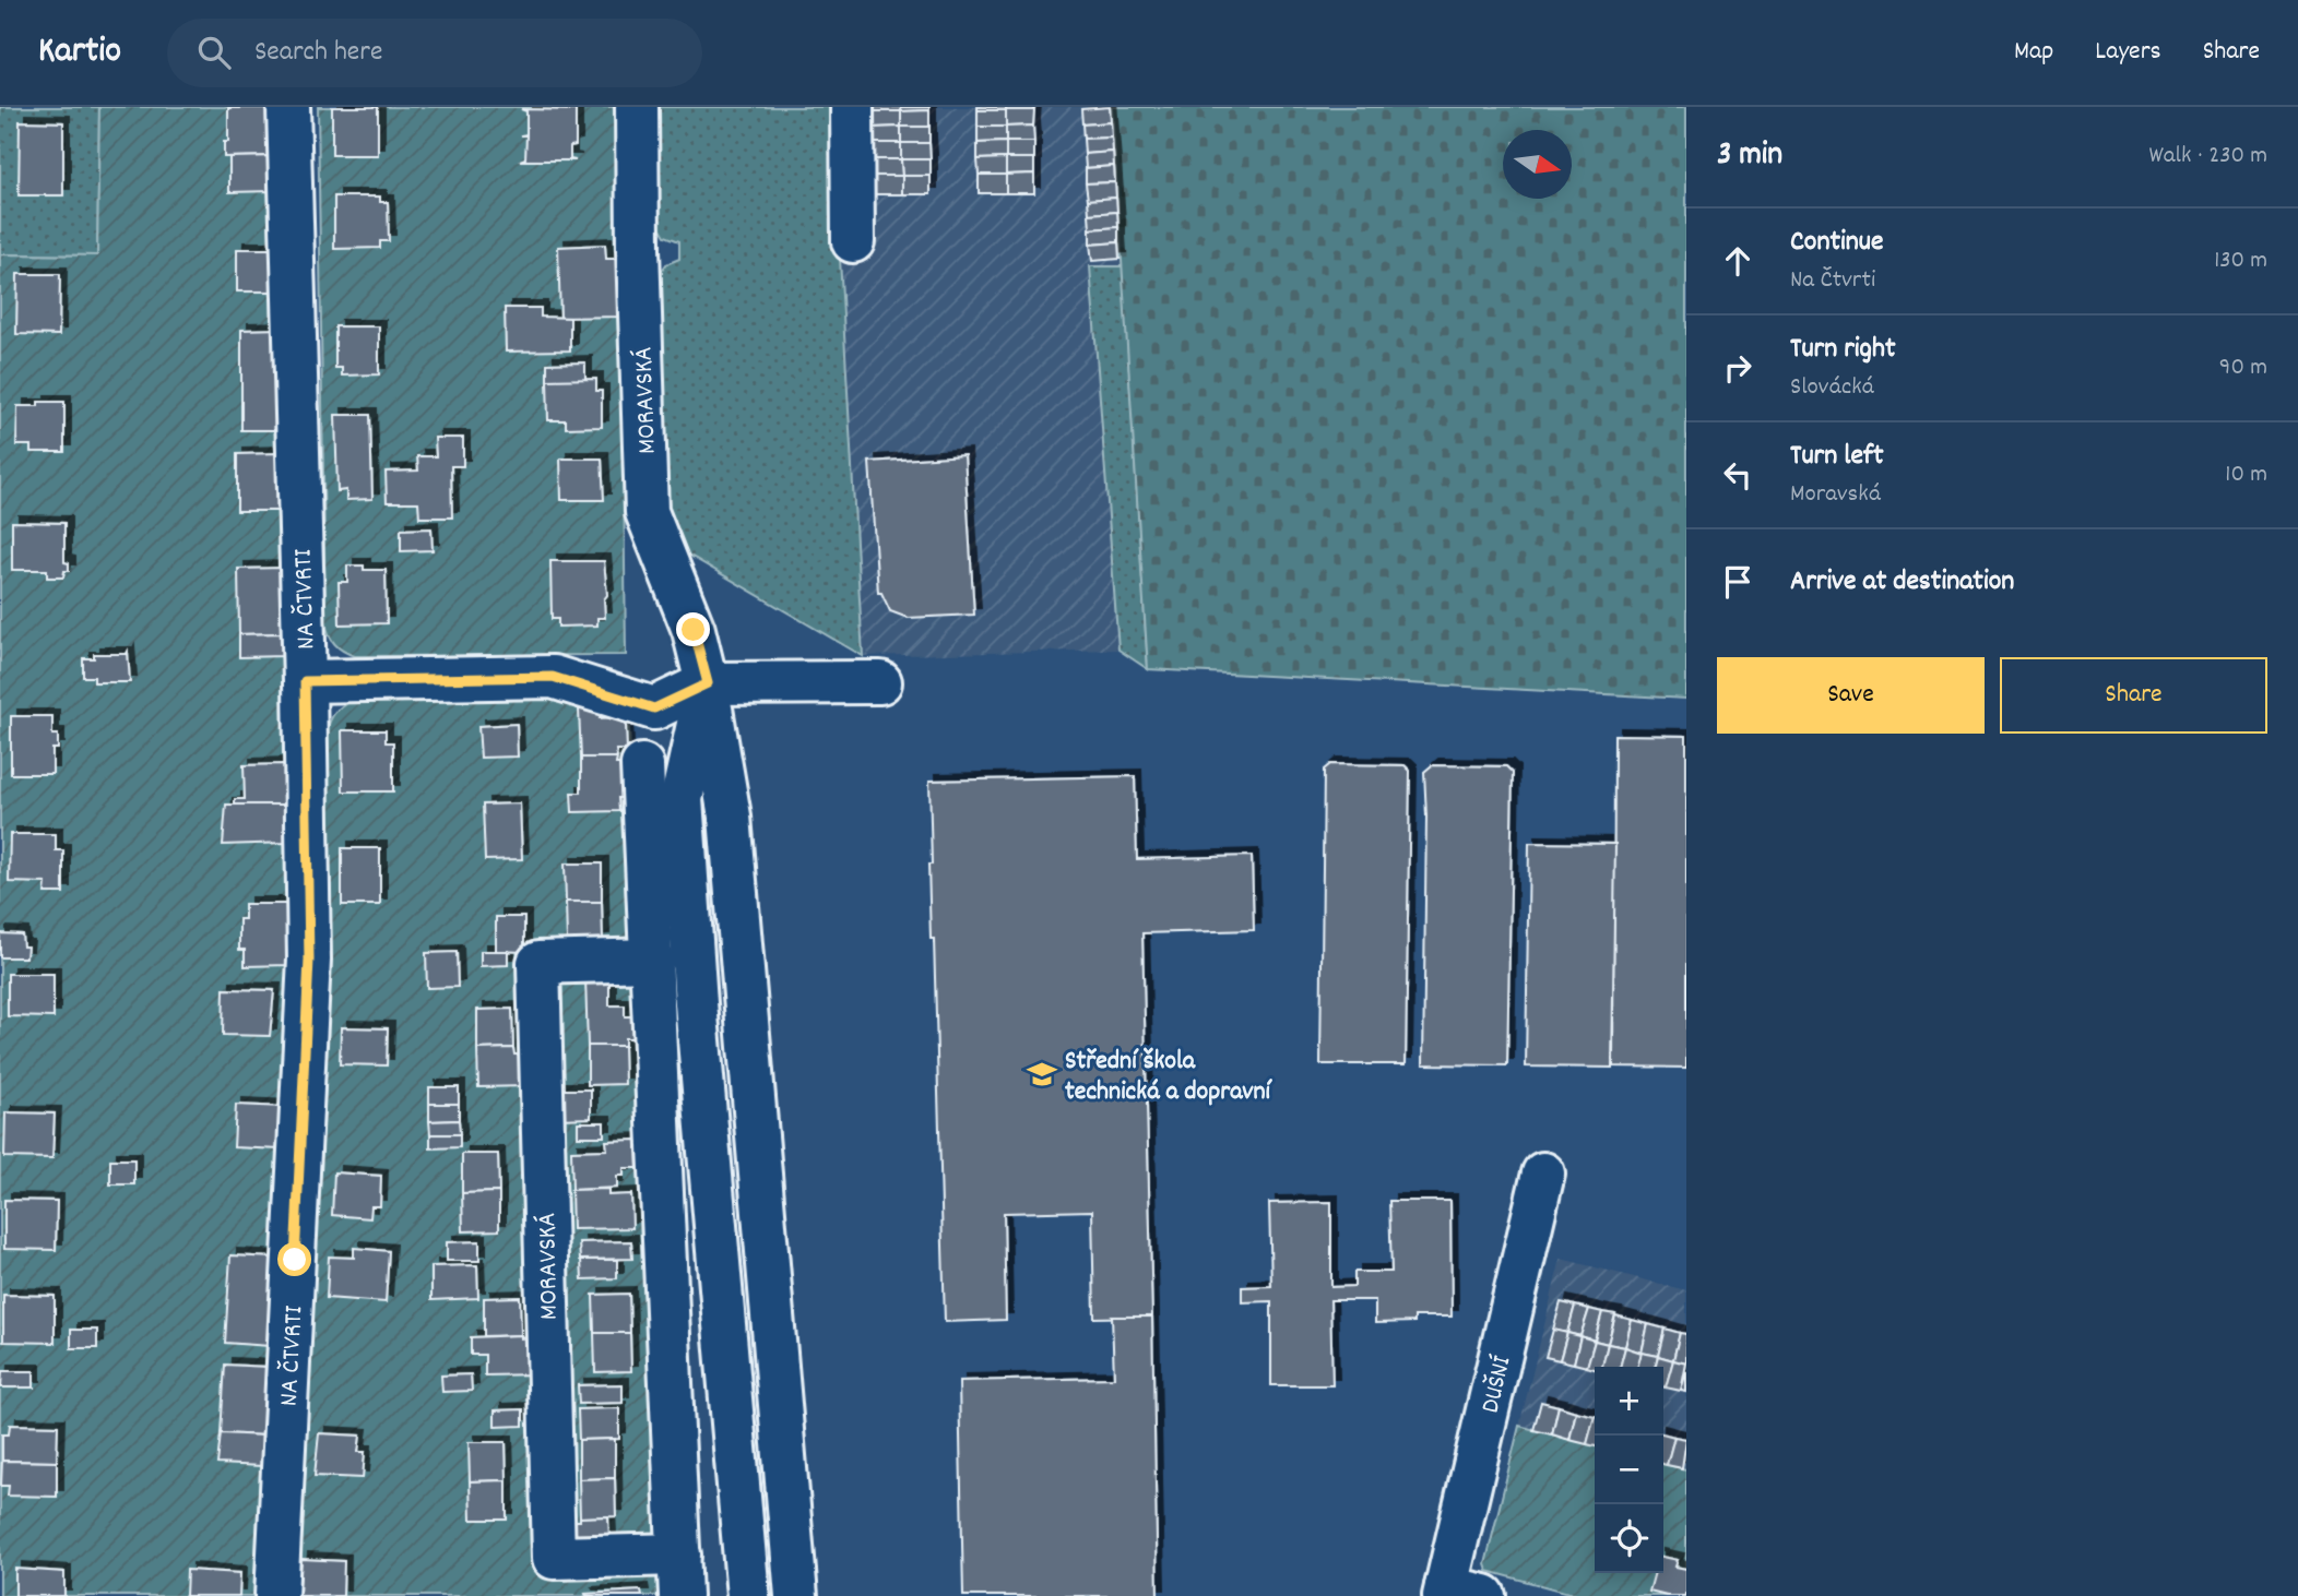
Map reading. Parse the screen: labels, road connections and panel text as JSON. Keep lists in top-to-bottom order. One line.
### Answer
{"streets":{"street":["MORAVSKÁ","NA ČTVRTI","DUŠNÍ"]},"places":{"school or university":["Střední škola technická a dopravní"]},"north":"right","page":{"header":"Kartio","search":"Search here","nav":["Map","Layers","Share"],"heading":["3 min","Walk · 230 m"],"list":[["Continue","Na Čtvrti","130 m"],["Turn right","Slovácká","90 m"],["Turn left","Moravská","10 m"],"Arrive at destination"],"buttons":["Save","Share"],"map_buttons":["+","−"]}}
